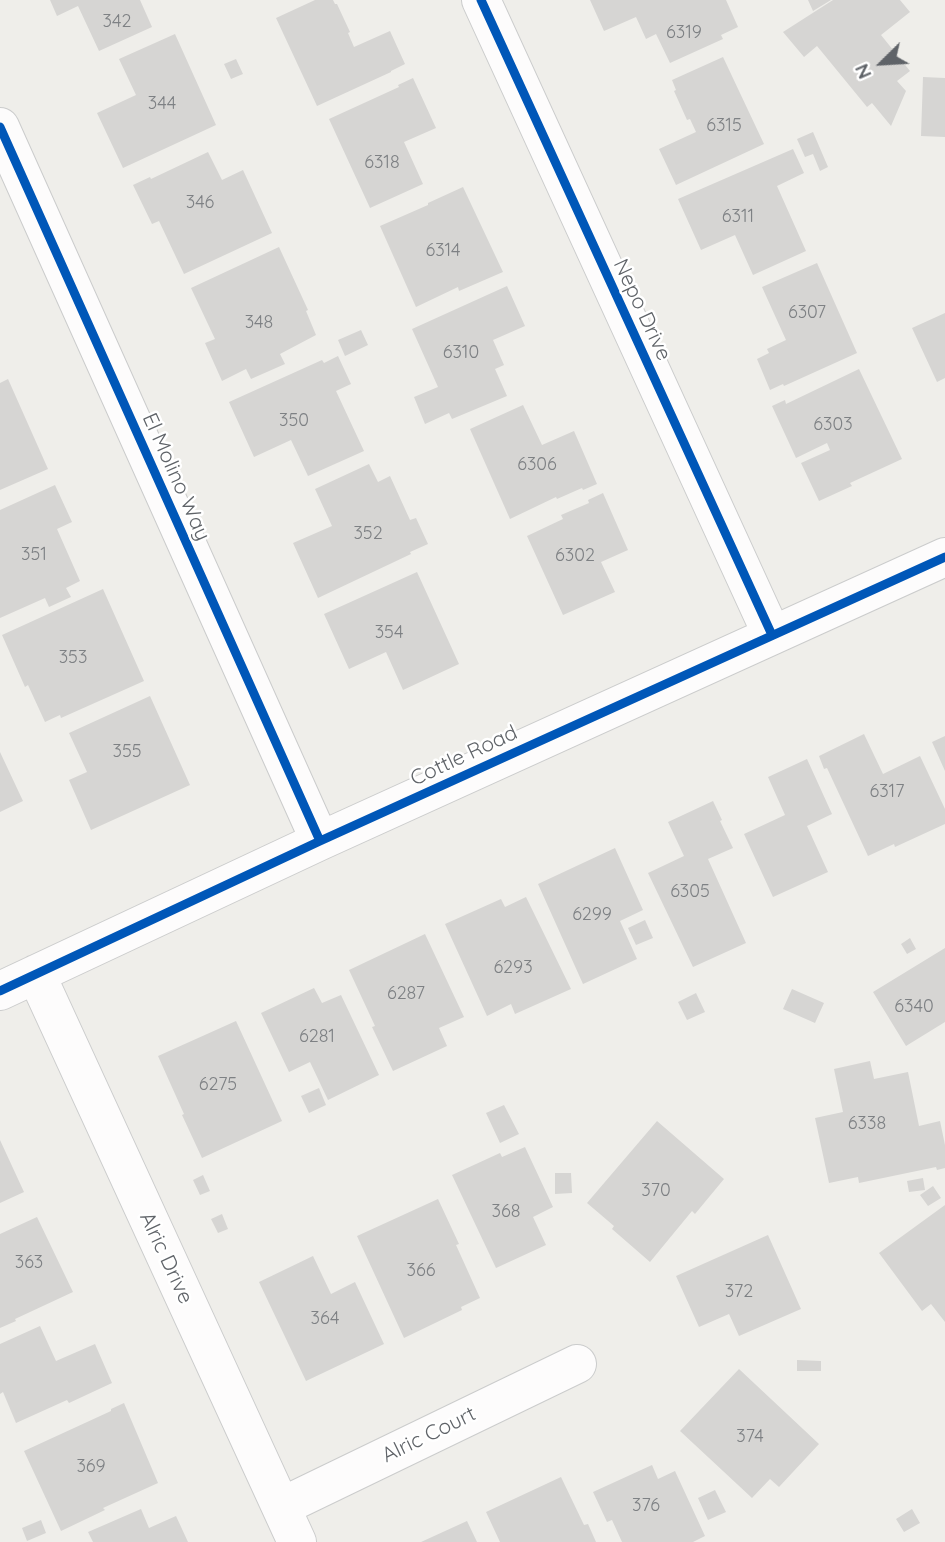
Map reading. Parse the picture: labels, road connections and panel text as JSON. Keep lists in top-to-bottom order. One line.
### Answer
{"streets":{"street":["Nepo Drive","El Molino Way","Cottle Road","Alric Drive","Alric Court"]},"crossings":[["Nepo Drive","Cottle Road"],["El Molino Way","Cottle Road"],["Cottle Road","Alric Drive"],["Alric Drive","Alric Court"]],"house_numbers":["342","6319","344","6315","6318","346","6311","6314","6307","348","6310","350","6303","6306","352","351","6302","354","353","355","6317","6305","6299","6293","6287","6340","6281","6275","6338","370","368","363","366","372","364","374","369","376"],"north":"bottom left"}
